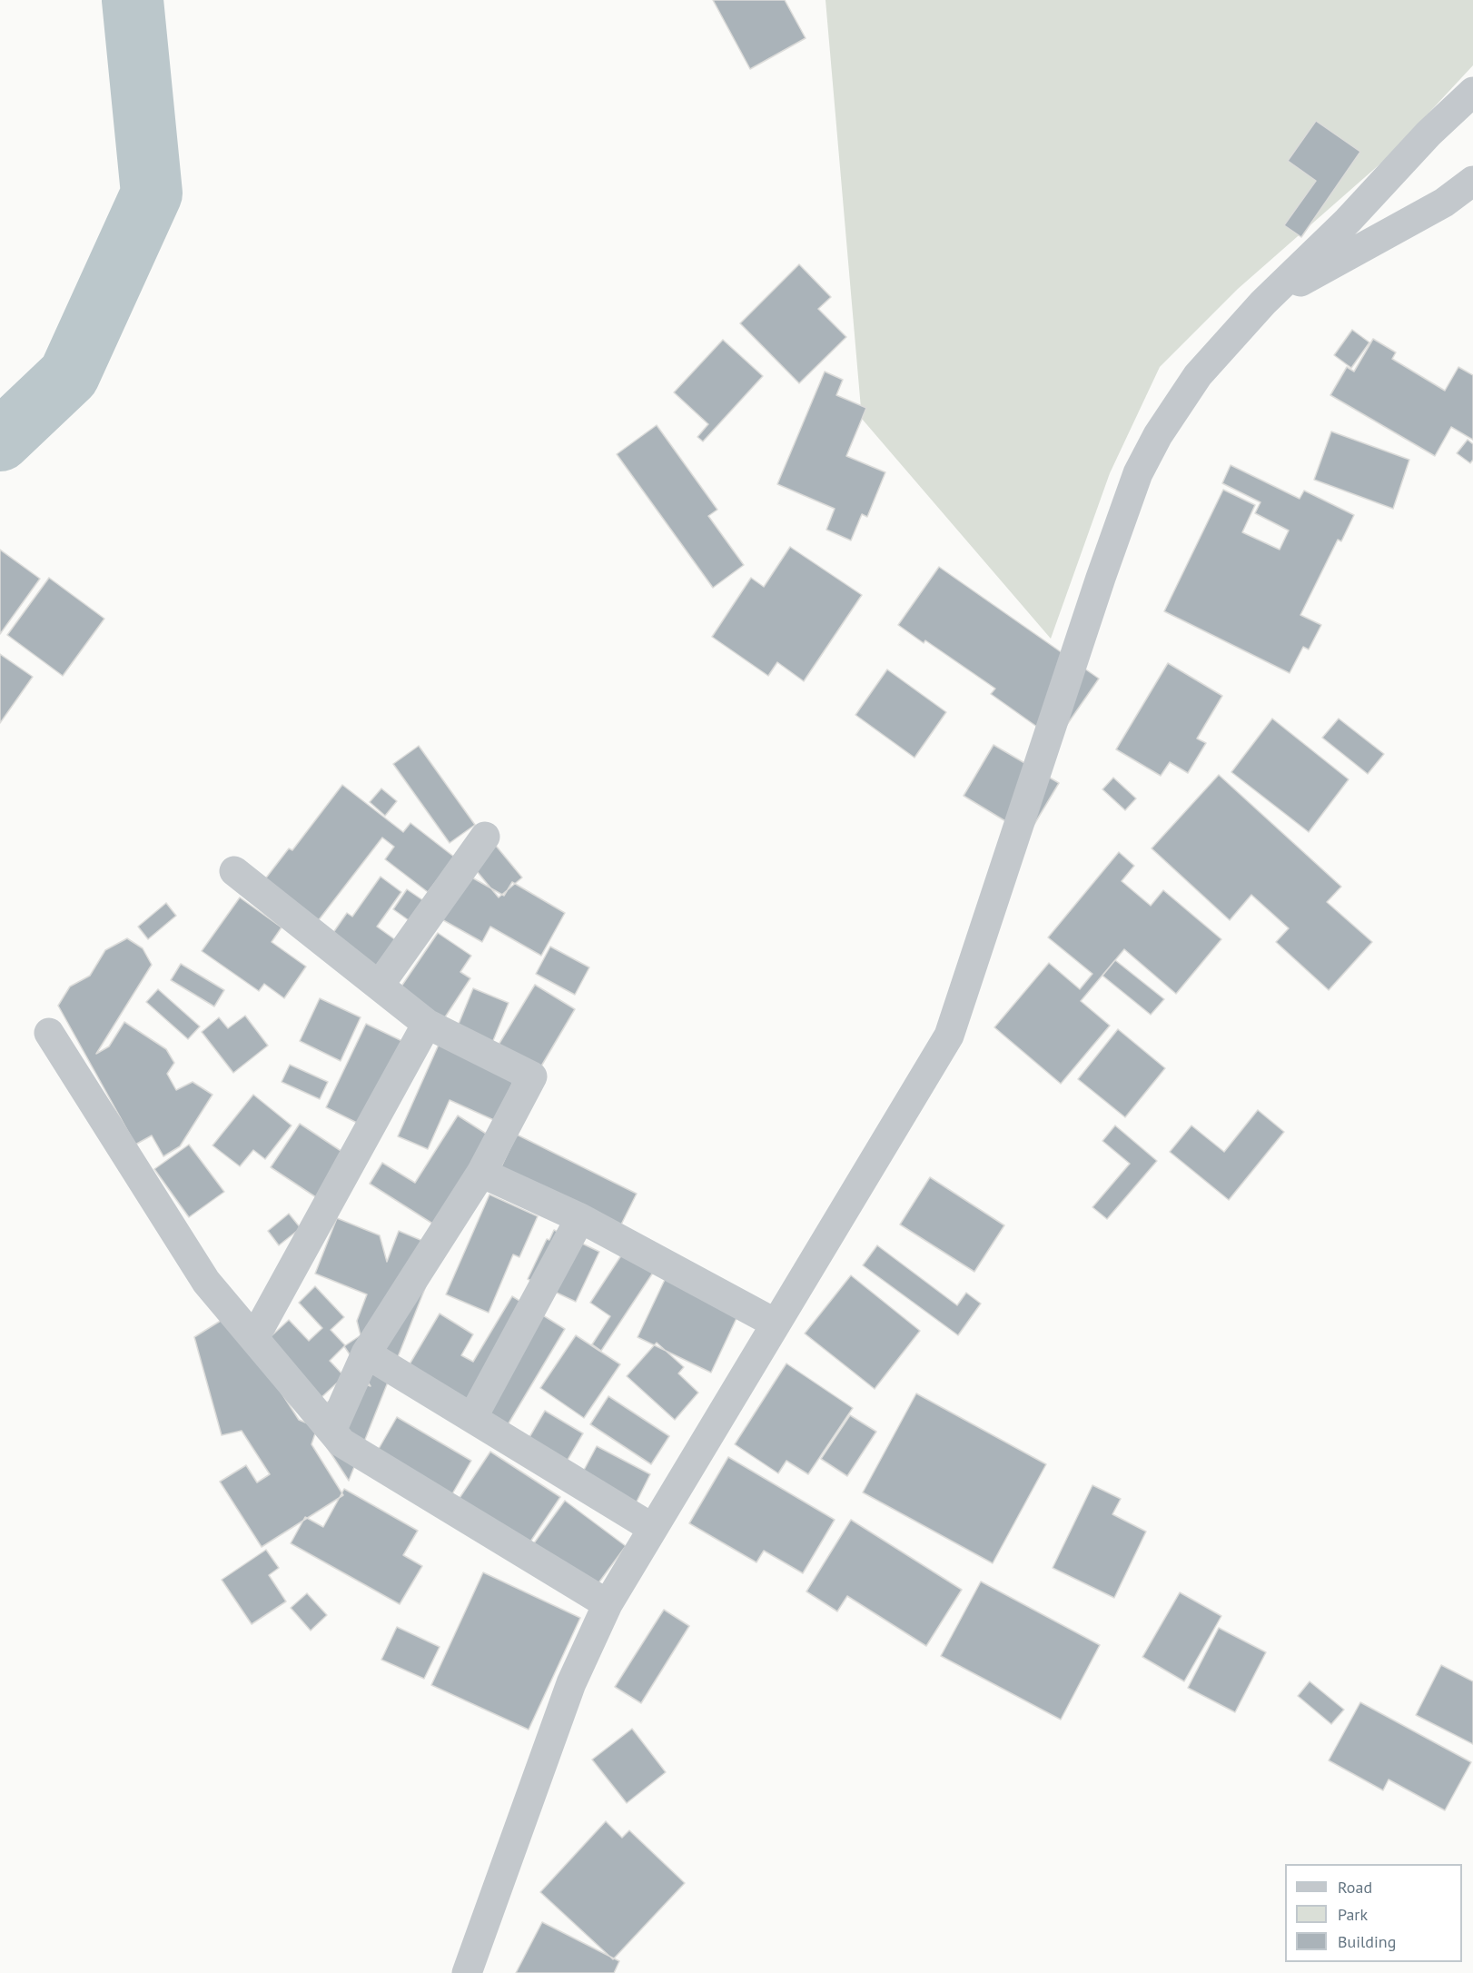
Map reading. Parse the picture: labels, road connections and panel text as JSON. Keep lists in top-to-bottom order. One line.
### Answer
{"legend":["Road","Park","Building"]}
